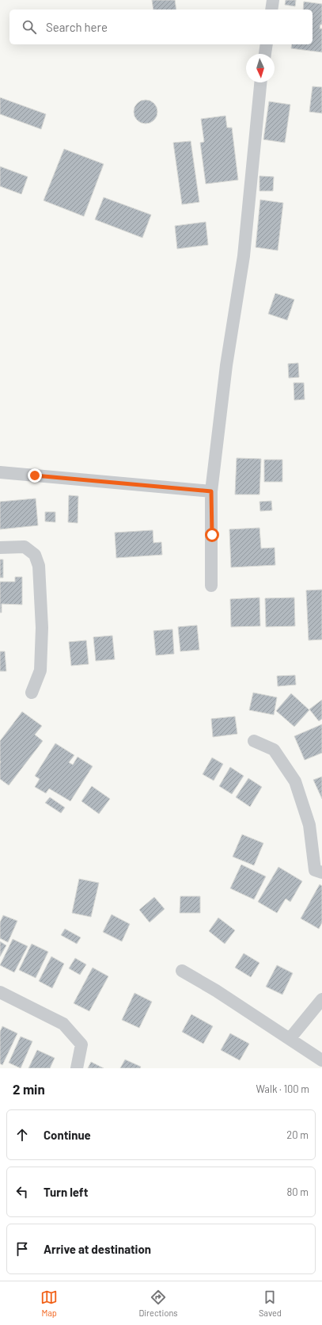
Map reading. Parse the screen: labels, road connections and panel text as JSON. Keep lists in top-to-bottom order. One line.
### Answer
{"north":"bottom","page":{"search":"Search here","heading":["2 min","Walk · 100 m"],"list":[["Continue","20 m"],["Turn left","80 m"],"Arrive at destination"],"nav":["Map","Directions","Saved"]}}
